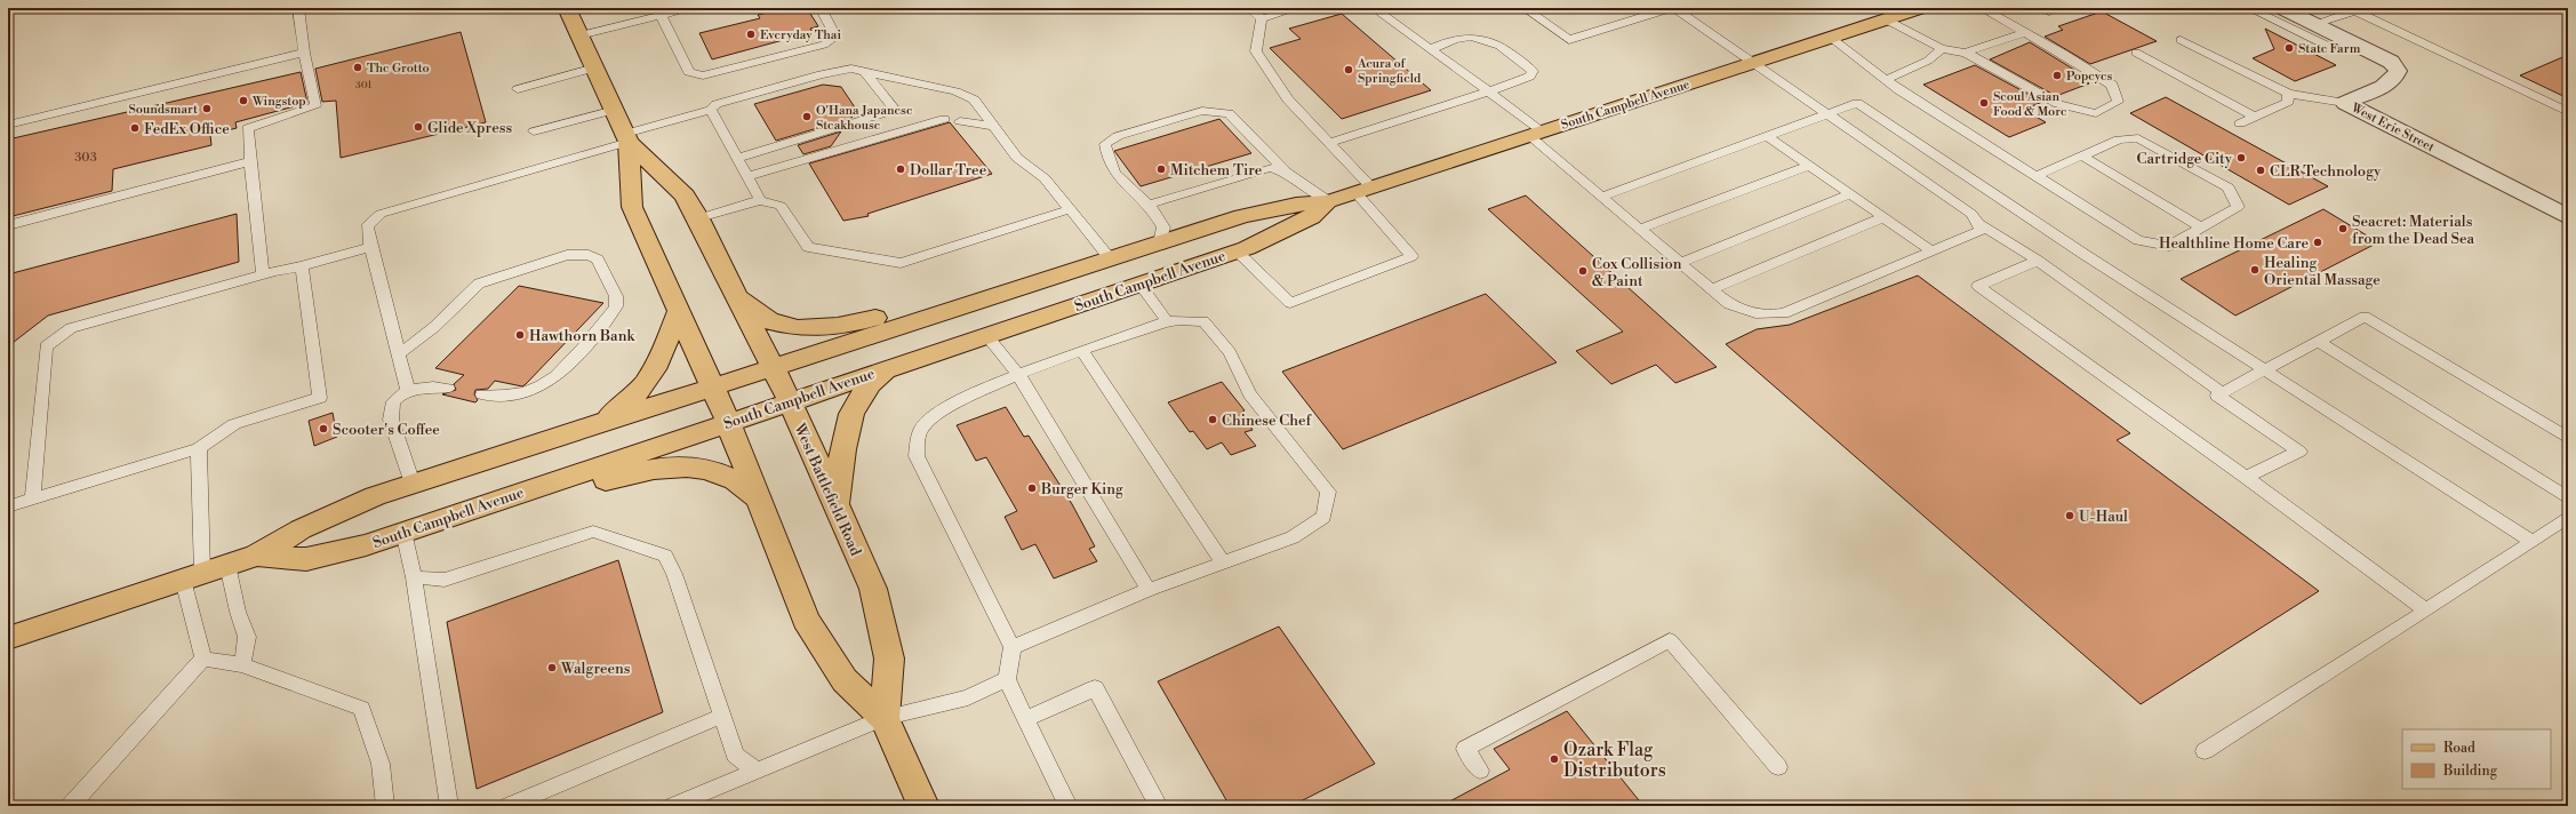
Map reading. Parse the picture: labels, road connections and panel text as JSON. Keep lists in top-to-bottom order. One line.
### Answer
{"streets":{"main road":["South Campbell Avenue","West Battlefield Road"],"street":["West Erie Street"]},"crossings":[["South Campbell Avenue","West Battlefield Road"]],"places":["Everyday Thai","State Farm","The Grotto","Acura of Springfield","Popeyes","Wingstop","Seoul Asian Food & More","Soundsmart","O'Hana Japanese Steakhouse","Glide Xpress","FedEx Office","Cartridge City","Dollar Tree","Mitchem Tire","CLR Technology","Seacret: Materials from the Dead Sea","Healthline Home Care","Healing Oriental Massage","Cox Collision & Paint","Hawthorn Bank","Chinese Chef","Scooter's Coffee","Burger King","U-Haul","Walgreens","Ozark Flag Distributors"],"house_numbers":["301","303"],"legend":["Road","Building"]}
